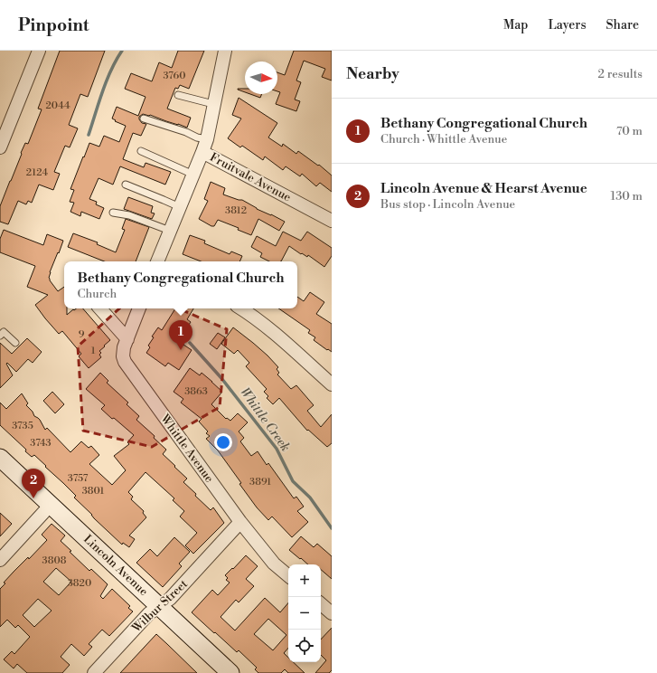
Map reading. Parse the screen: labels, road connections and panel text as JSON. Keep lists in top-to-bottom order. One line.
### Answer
{"streets":{"main road":["Lincoln Avenue"],"street":["Fruitvale Avenue","Whittle Avenue","Wilbur Street"]},"crossings":[["Whittle Avenue","Wilbur Street"],["Lincoln Avenue","Wilbur Street"]],"water":["Whittle Creek"],"house_numbers":["3760","2044","2124","3812","9","1","3863","3735","3743","3757","3891","3801","3808","3820"],"north":"right","page":{"header":"Pinpoint","nav":["Map","Layers","Share"],"heading":["Nearby","2 results"],"list":[{"mark":"1","name":"Bethany Congregational Church","note":"Church · Whittle Avenue","value":"70 m"},{"mark":"2","name":"Lincoln Avenue & Hearst Avenue","note":"Bus stop · Lincoln Avenue","value":"130 m"}],"popup":["Bethany Congregational Church","Church"],"pins":["1","2"],"map_buttons":["+","−"]}}
